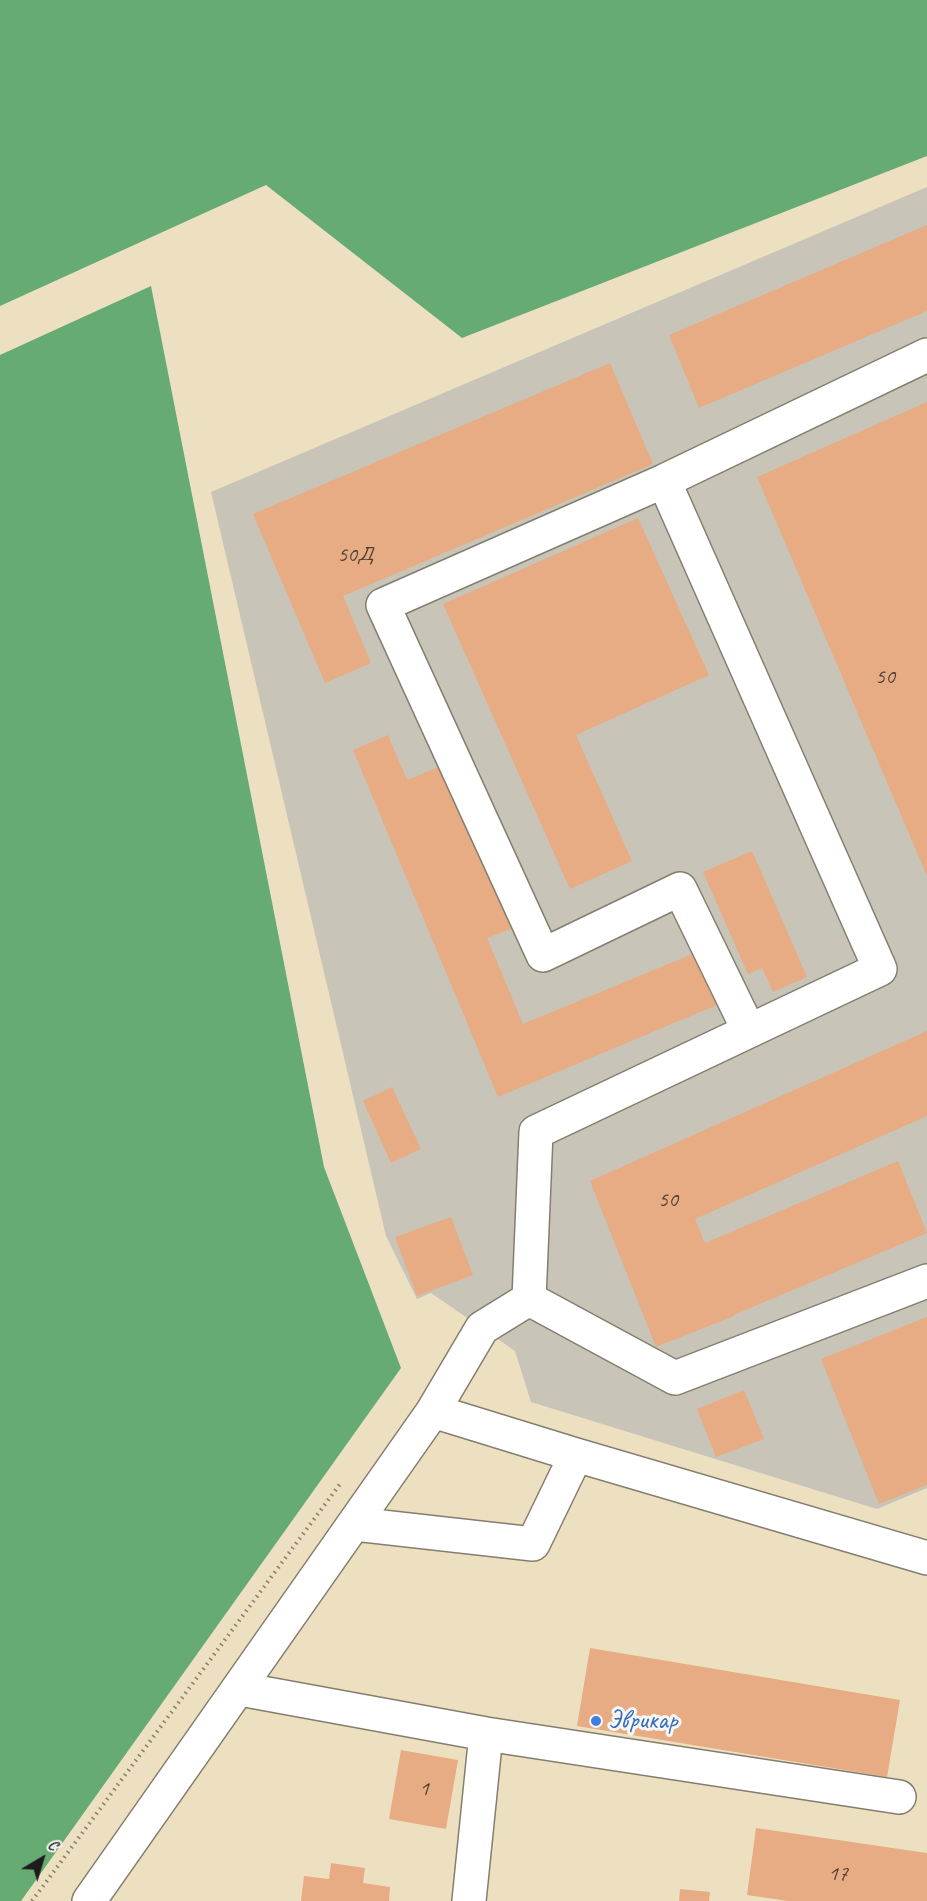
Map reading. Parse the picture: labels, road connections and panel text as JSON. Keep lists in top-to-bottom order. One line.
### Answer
{"places":["Эврикар"],"house_numbers":["50Д","50","50","1","17"],"north":"top right"}
